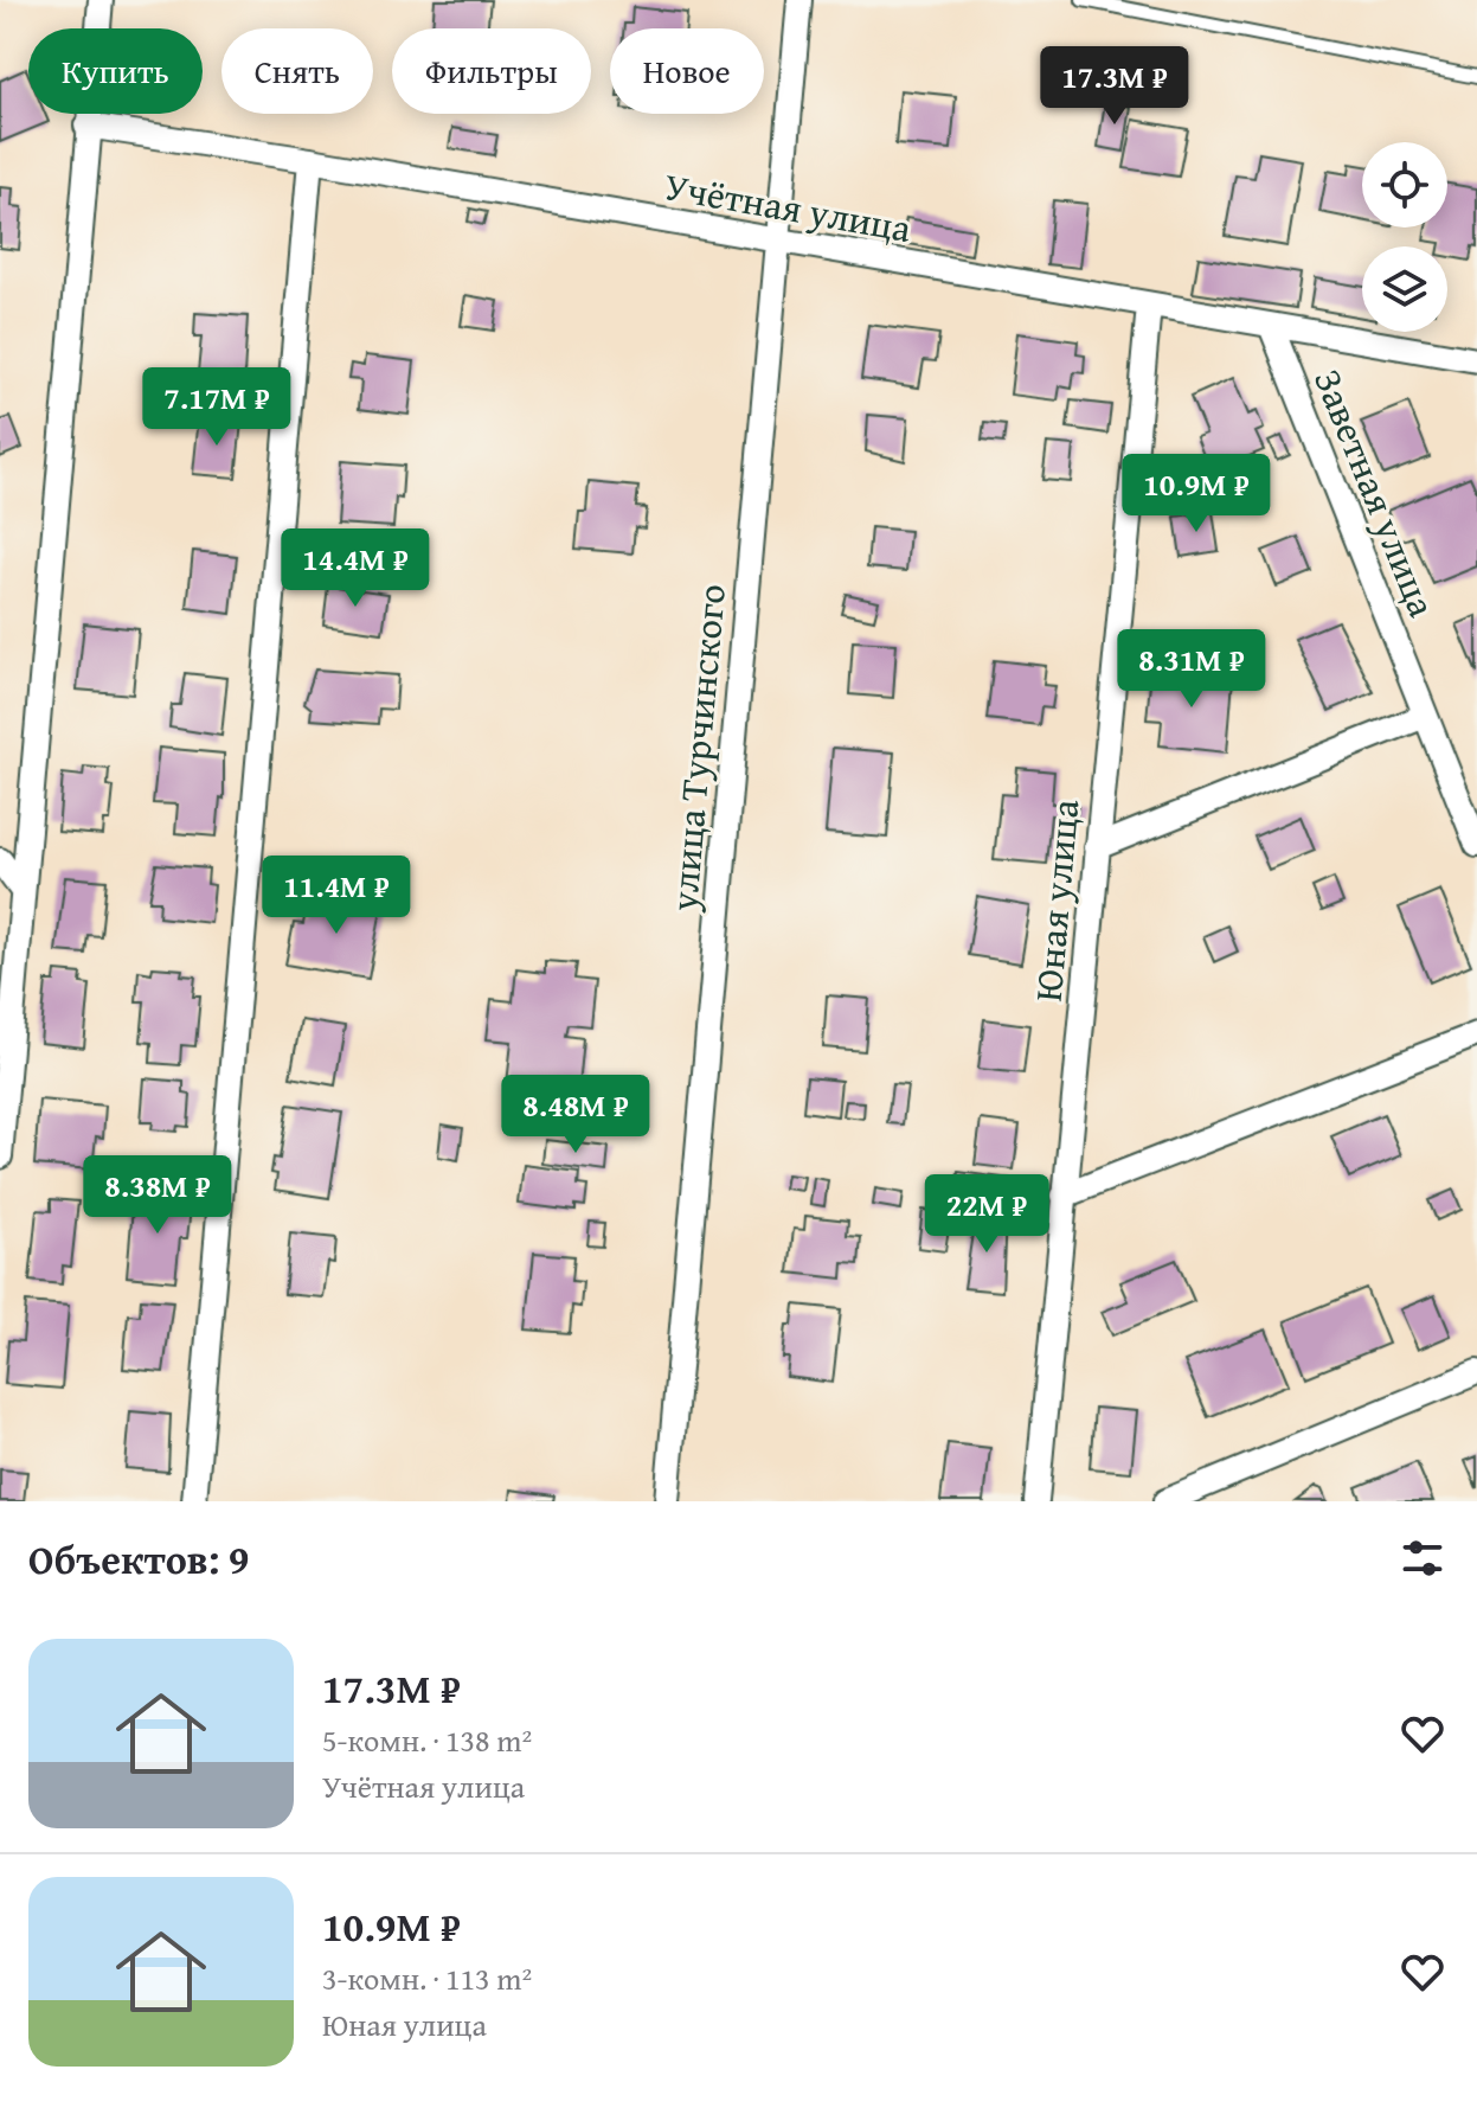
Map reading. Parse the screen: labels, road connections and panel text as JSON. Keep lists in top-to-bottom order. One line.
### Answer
{"streets":{"street":["Учётная улица","Заветная улица","улица Турчинского","Юная улица"]},"crossings":[["Учётная улица","Заветная улица"],["Учётная улица","улица Турчинского"],["Учётная улица","Юная улица"]],"page":{"chip":["Купить","Снять","Фильтры","Новое"],"price":["17.3M ₽","7.17M ₽","10.9M ₽","14.4M ₽","8.31M ₽","11.4M ₽","8.48M ₽","8.38M ₽","22M ₽"],"heading":"Объектов: 9","list":[{"name":"17.3M ₽","note":"5-комн. · 138 m² · Учётная улица"},{"name":"10.9M ₽","note":"3-комн. · 113 m² · Юная улица"}]}}
